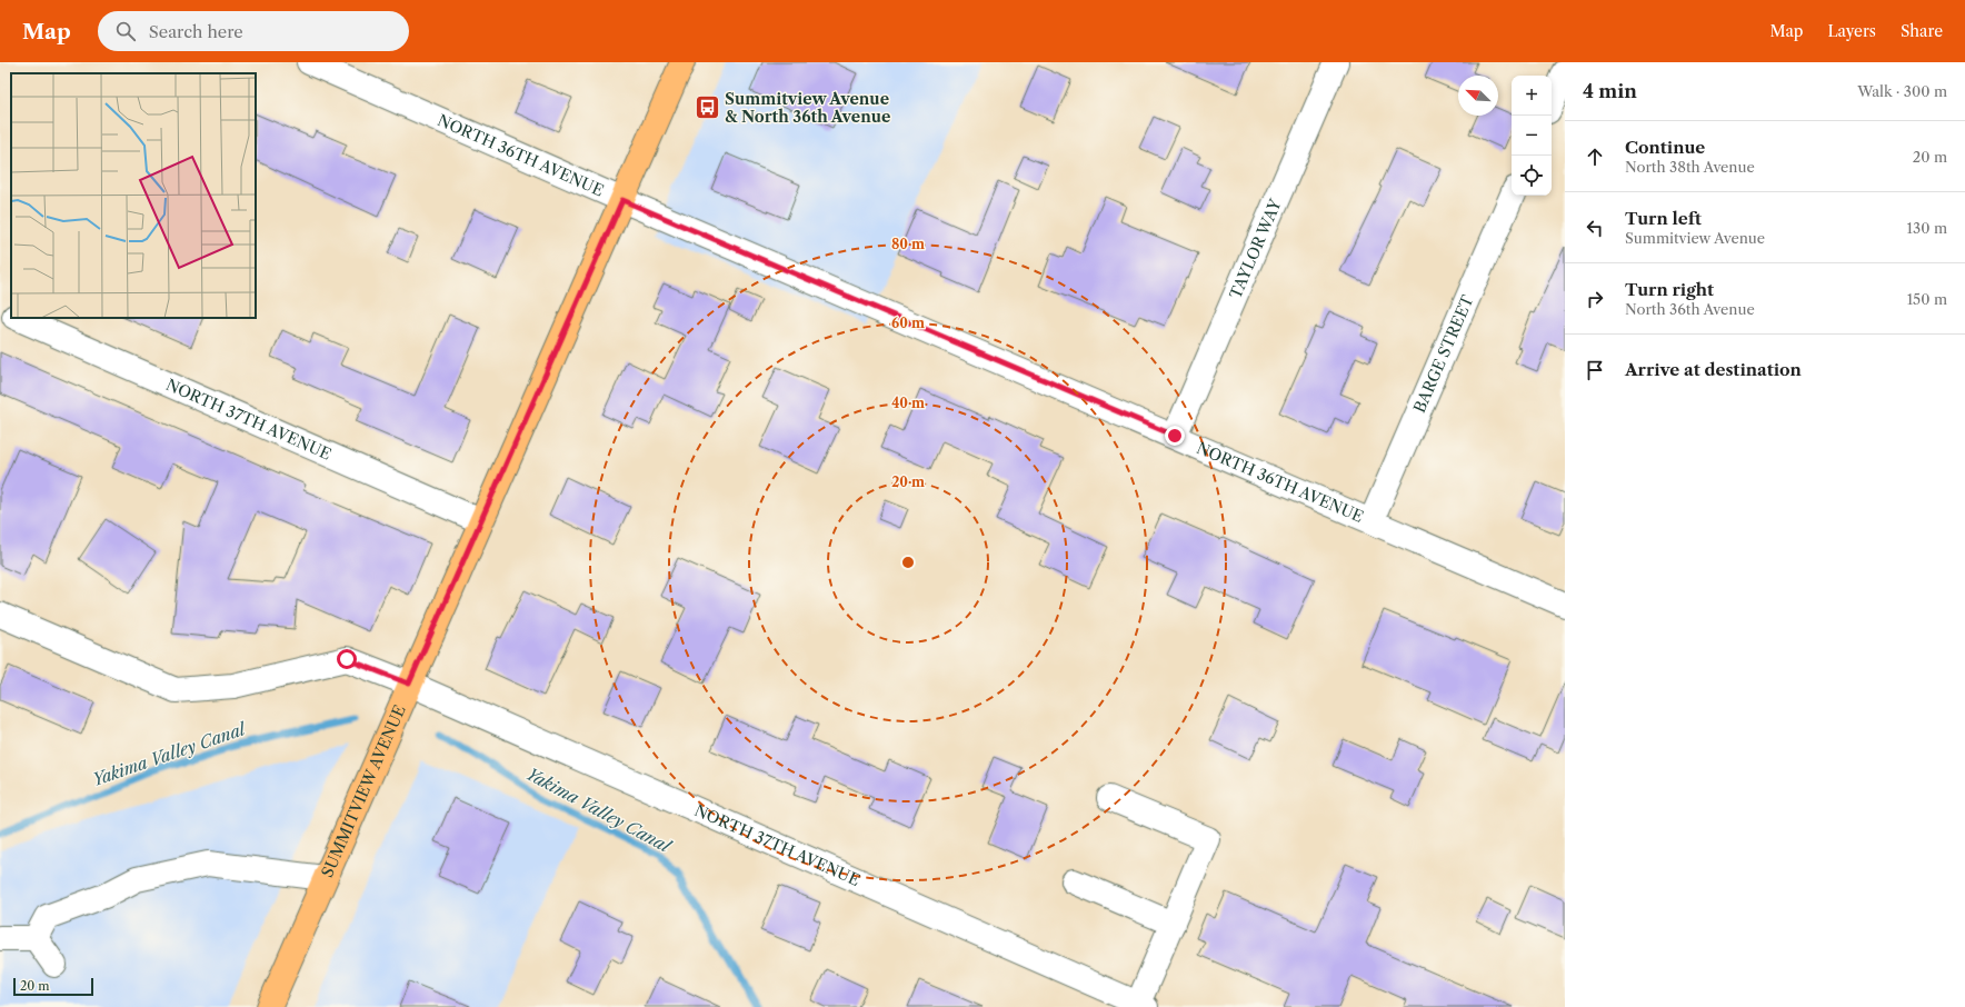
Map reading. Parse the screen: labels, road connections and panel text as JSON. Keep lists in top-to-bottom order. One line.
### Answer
{"streets":{"main road":["SUMMITVIEW AVENUE"],"street":["NORTH 36TH AVENUE","TAYLOR WAY","BARGE STREET","NORTH 37TH AVENUE"]},"crossings":[["NORTH 36TH AVENUE","TAYLOR WAY"],["NORTH 36TH AVENUE","BARGE STREET"],["NORTH 36TH AVENUE","SUMMITVIEW AVENUE"],["NORTH 37TH AVENUE","SUMMITVIEW AVENUE"]],"water":["Yakima Valley Canal"],"places":{"bus stop":["Summitview Avenue & North 36th Avenue"]},"scale_bar":"20 m","north":"top left","page":{"header":"Map","search":"Search here","nav":["Map","Layers","Share"],"heading":["4 min","Walk · 300 m"],"map_buttons":["+","−"],"list":[["Continue","North 38th Avenue","20 m"],["Turn left","Summitview Avenue","130 m"],["Turn right","North 36th Avenue","150 m"],"Arrive at destination"],"scale":"20 m"},"rings":["80 m","60 m","40 m","20 m"]}
